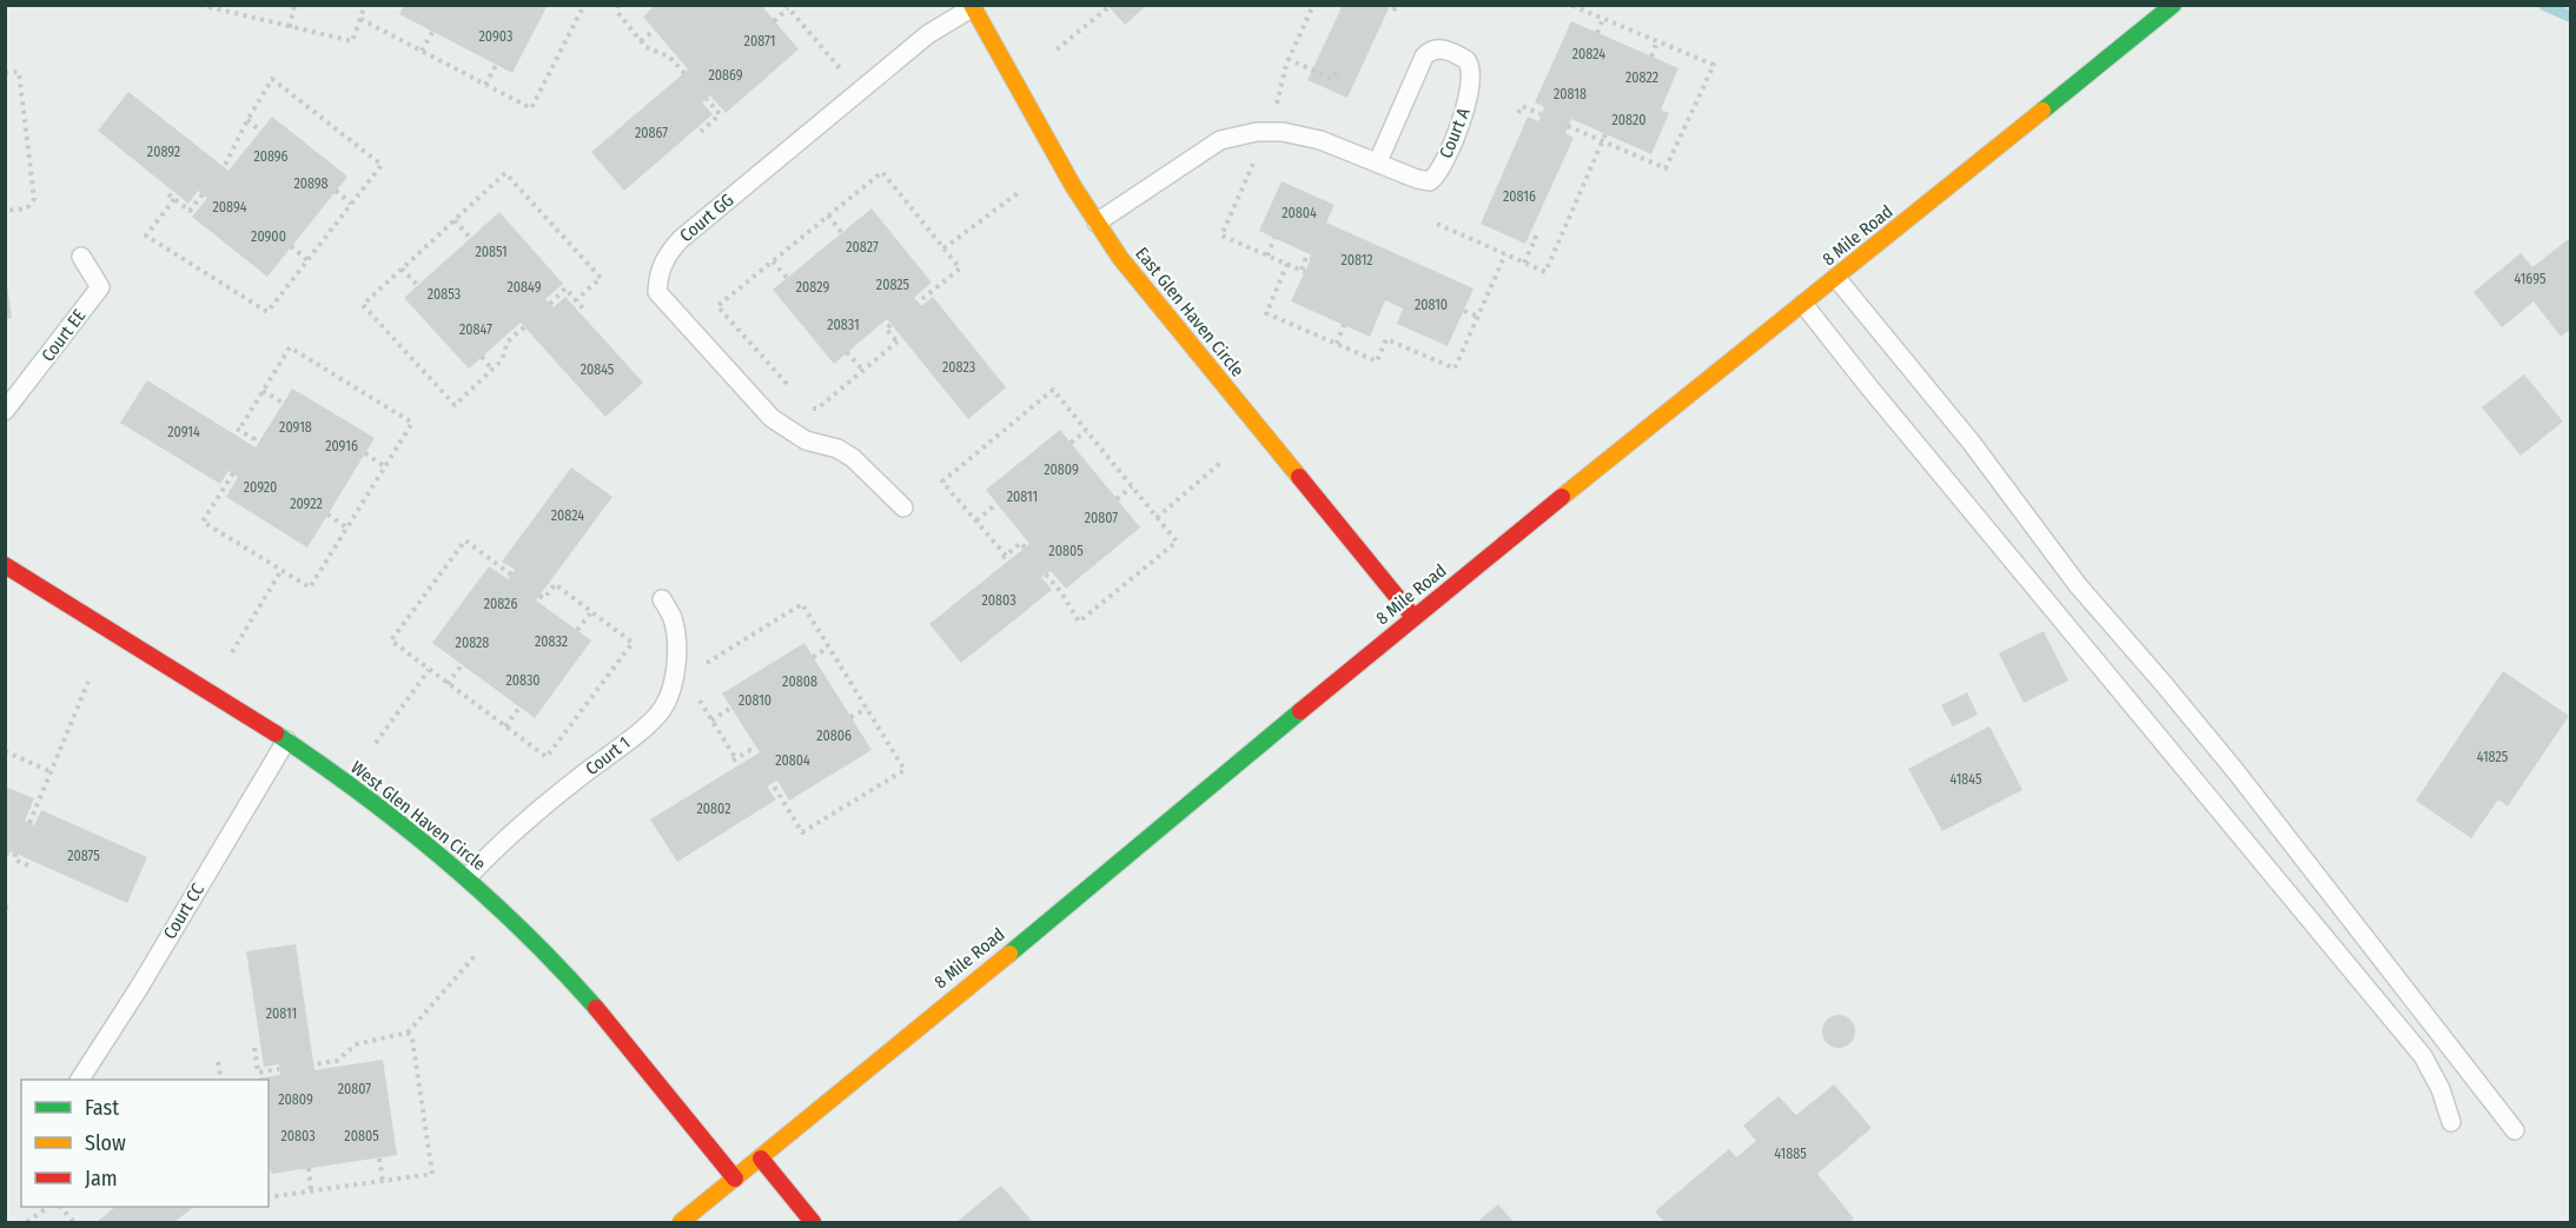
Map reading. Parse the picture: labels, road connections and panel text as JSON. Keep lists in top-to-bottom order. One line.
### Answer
{"streets":{"main road":["8 Mile Road","East Glen Haven Circle","West Glen Haven Circle"],"lane":["Court A","Court GG","Court EE","Court 1","Court CC"]},"crossings":[["Court A","East Glen Haven Circle"],["Court GG","East Glen Haven Circle"],["8 Mile Road","East Glen Haven Circle"],["8 Mile Road","West Glen Haven Circle"],["Court 1","West Glen Haven Circle"],["West Glen Haven Circle","Court CC"]],"house_numbers":["20903","20871","20824","20869","20822","20818","20820","20867","20892","20896","20898","20816","20894","20804","20900","20827","20851","20812","41695","20825","20849","20829","20853","20810","20831","20847","20823","20845","20918","20914","20916","20809","20920","20811","20922","20824","20807","20805","20803","20826","20832","20828","20830","20808","20810","20806","41825","20804","41845","20802","20875","20811","20807","20809","20803","20805","41885"],"legend":["Fast","Slow","Jam"]}
